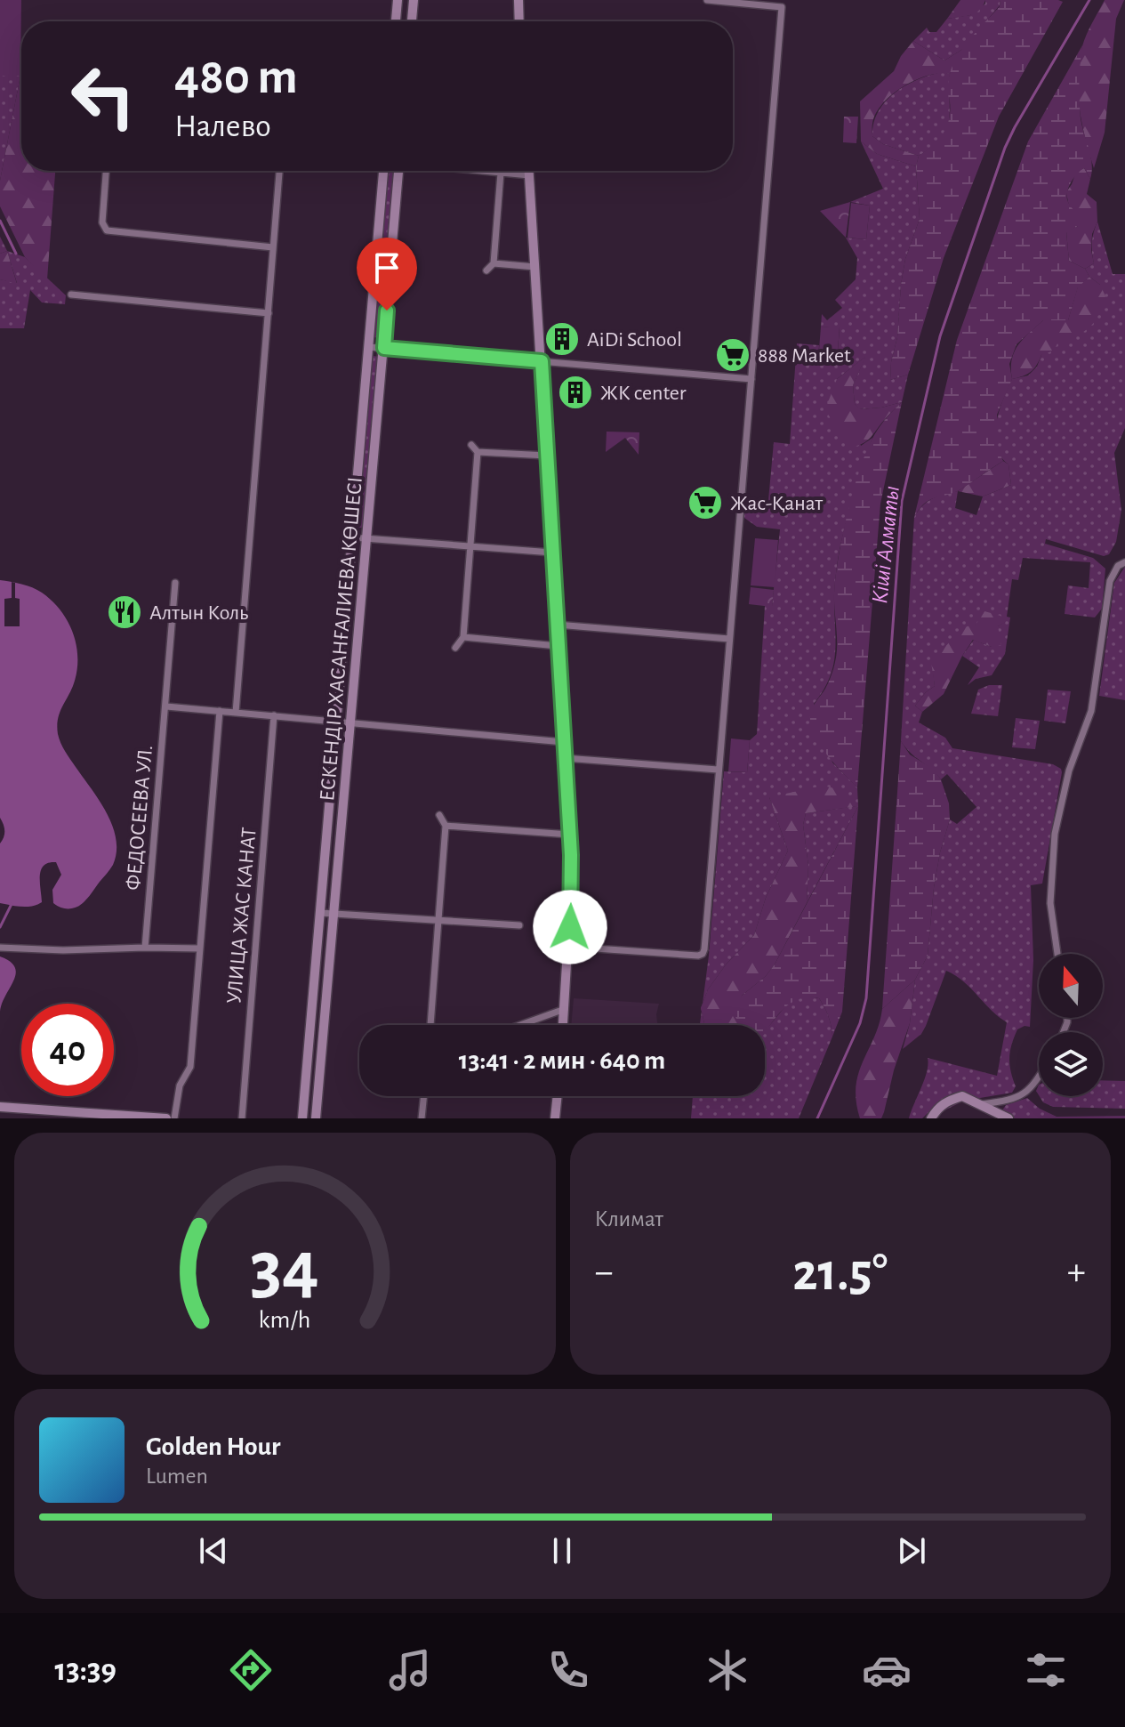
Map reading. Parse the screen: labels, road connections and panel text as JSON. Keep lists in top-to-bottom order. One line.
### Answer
{"streets":{"street":["ЕСКЕНДІР ХАСАНҒАЛИЕВА КӨШЕСІ","ФЕДОСЕЕВА УЛ.","УЛИЦА ЖАС КАНАТ"]},"water":["Кіші Алматы"],"places":{"building":["AiDi School","ЖК center"],"supermarket":["888 Market","Жас-Қанат"],"restaurant":["Алтын Коль"]},"north":"top","page":{"turn":["480 m","Налево"],"limit":"40","trip":"13:41 · 2 мин · 640 m","tile":"Климат","heat":["−","21.5°","+"],"song":["Golden Hour","Lumen"],"tabs":"13:39","gauge":["34","km/h"]}}
